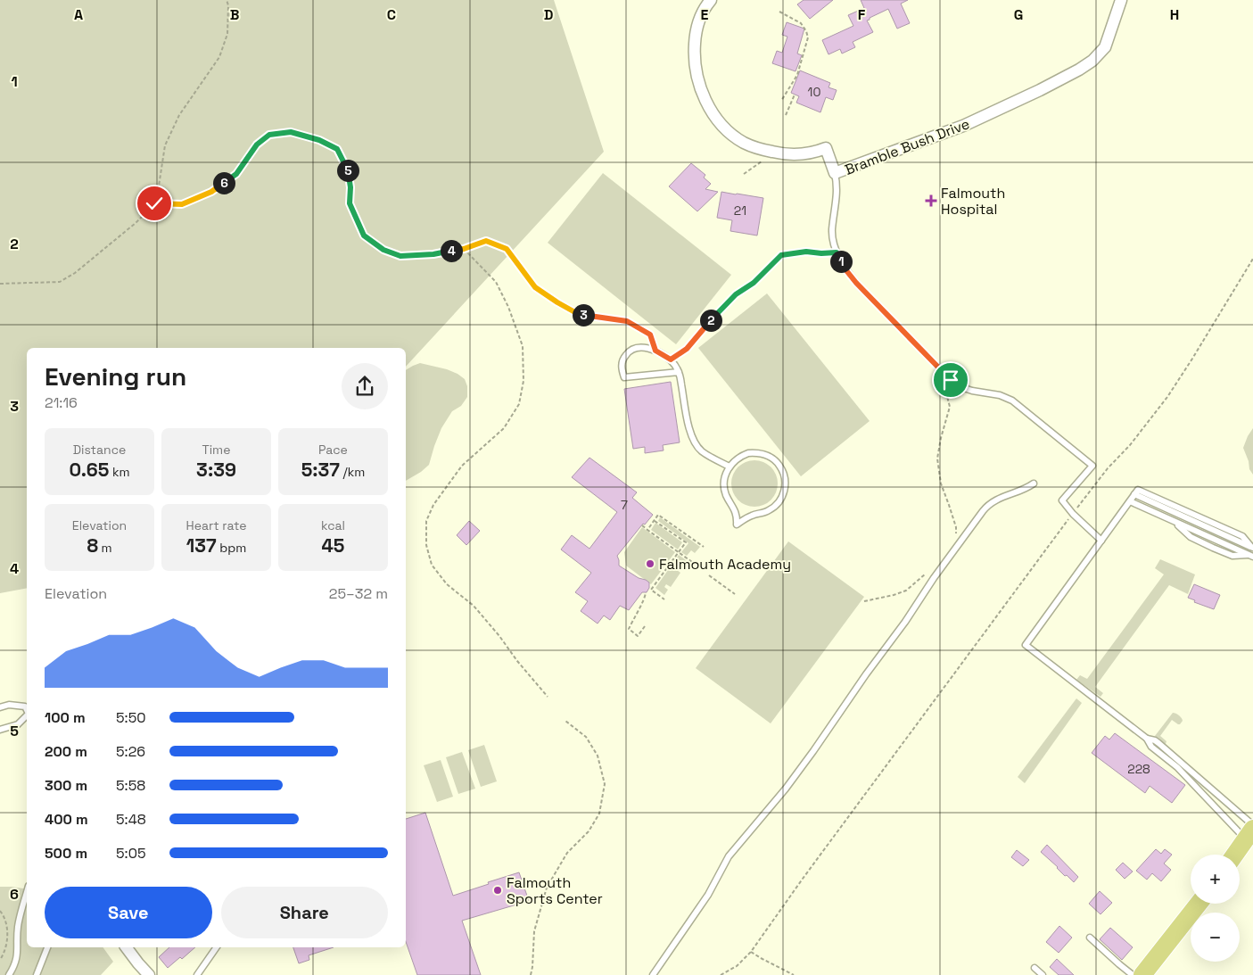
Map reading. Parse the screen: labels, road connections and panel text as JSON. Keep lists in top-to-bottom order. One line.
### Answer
{"streets":{"street":["Bramble Bush Drive"]},"places":{"health":["Falmouth Hospital"],"other":["Falmouth Academy","Falmouth Sports Center"]},"house_numbers":["10","21","7","228"],"page":{"pins":["5","6","4","1","3","2"],"heading":["Evening run","21:16"],"stats":[["Distance","0.65 km"],["Time","3:39"],["Pace","5:37 /km"],["Elevation","8 m"],["Heart rate","137 bpm"],["kcal","45"]],"chart":["Elevation","25–32 m"],"list":[{"name":"100 m","note":"5:50"},{"name":"200 m","note":"5:26"},{"name":"300 m","note":"5:58"},{"name":"400 m","note":"5:48"},{"name":"500 m","note":"5:05"}],"map_buttons":["+","−"],"buttons":["Save","Share"]},"grid":{"columns":["A","B","C","D","E","F","G","H"],"rows":["1","2","3","4","5","6"]}}
